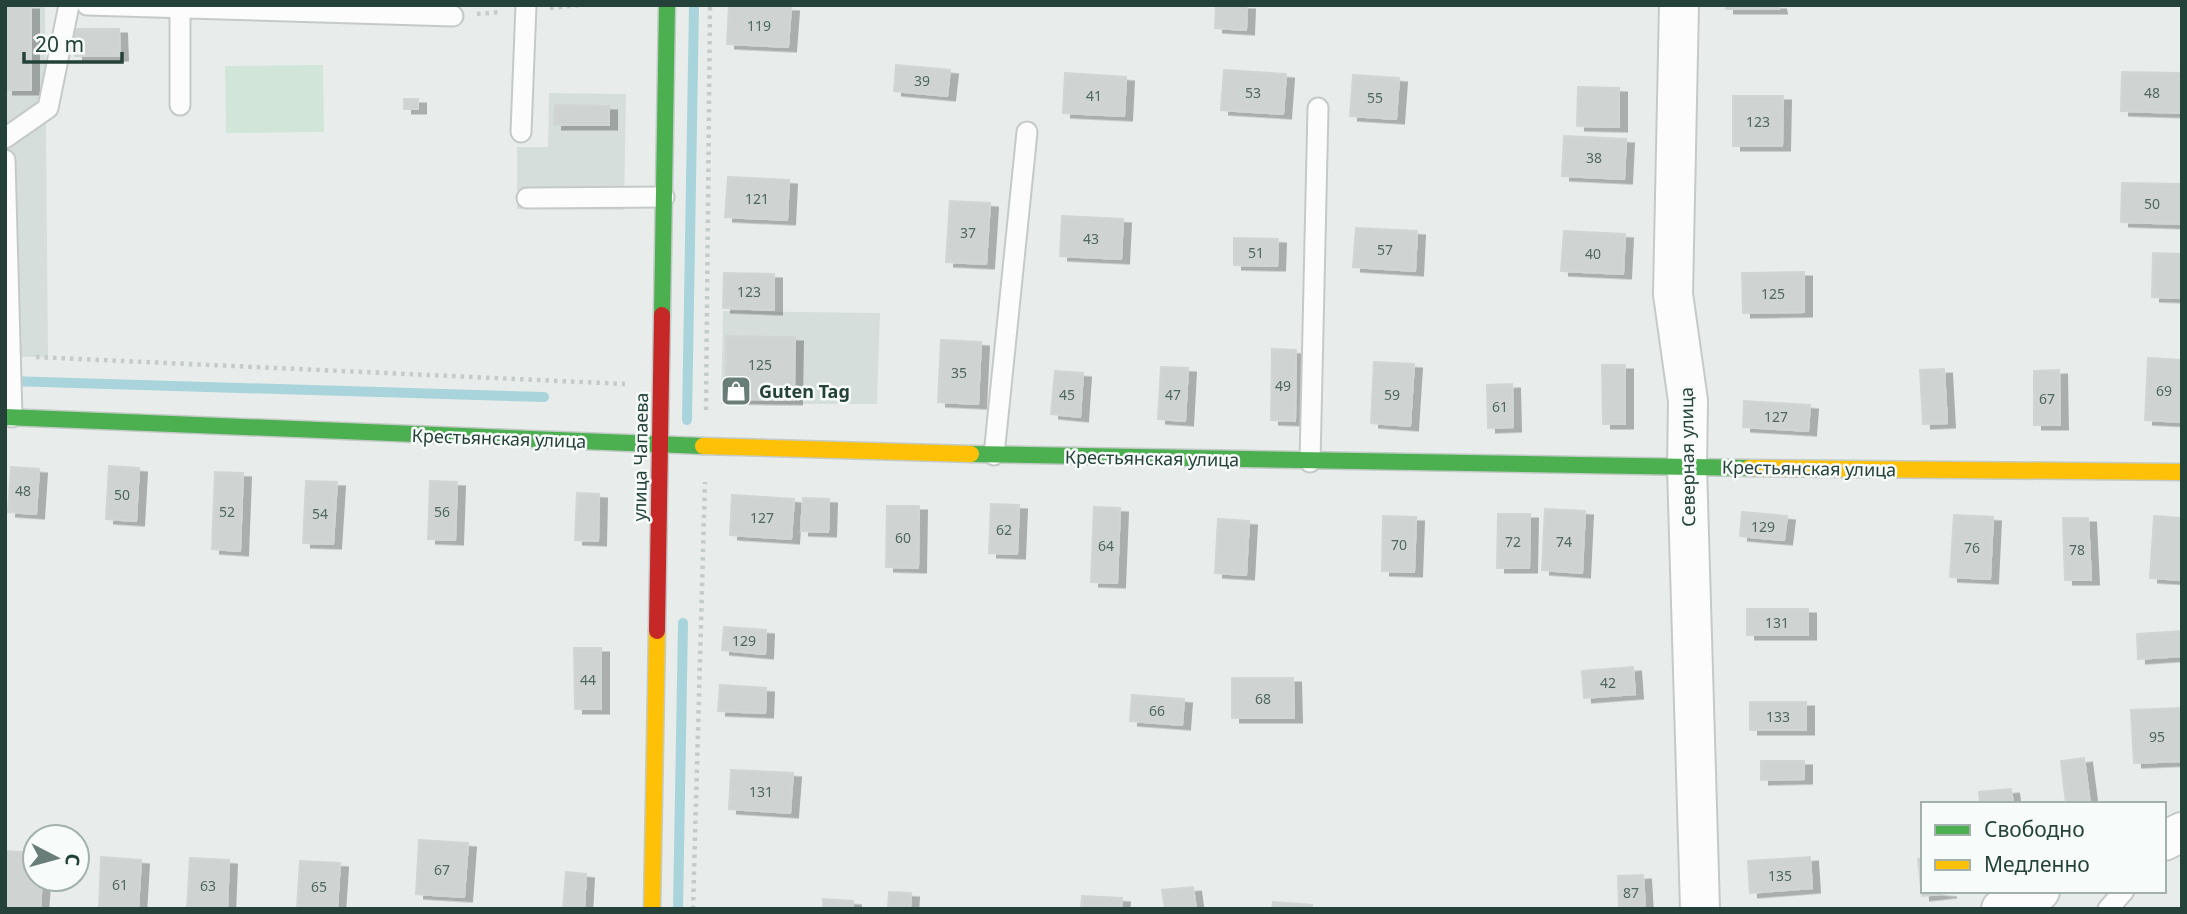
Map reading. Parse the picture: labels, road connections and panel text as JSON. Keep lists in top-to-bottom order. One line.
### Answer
{"streets":{"street":["Крестьянская улица","улица Чапаева","Северная улица"]},"crossings":[["Крестьянская улица","улица Чапаева"],["Крестьянская улица","Северная улица"]],"places":{"shop":["Guten Tag"]},"house_numbers":["119","39","53","48","41","55","123","38","121","50","37","43","57","51","40","123","125","125","35","49","69","45","47","59","67","61","127","48","50","52","56","54","127","129","62","60","72","74","70","64","76","78","131","129","44","42","68","66","133","95","131","67","135","61","63","65","87"],"legend":["Свободно","Медленно"],"scale_bar":"20 m","north":"right"}
